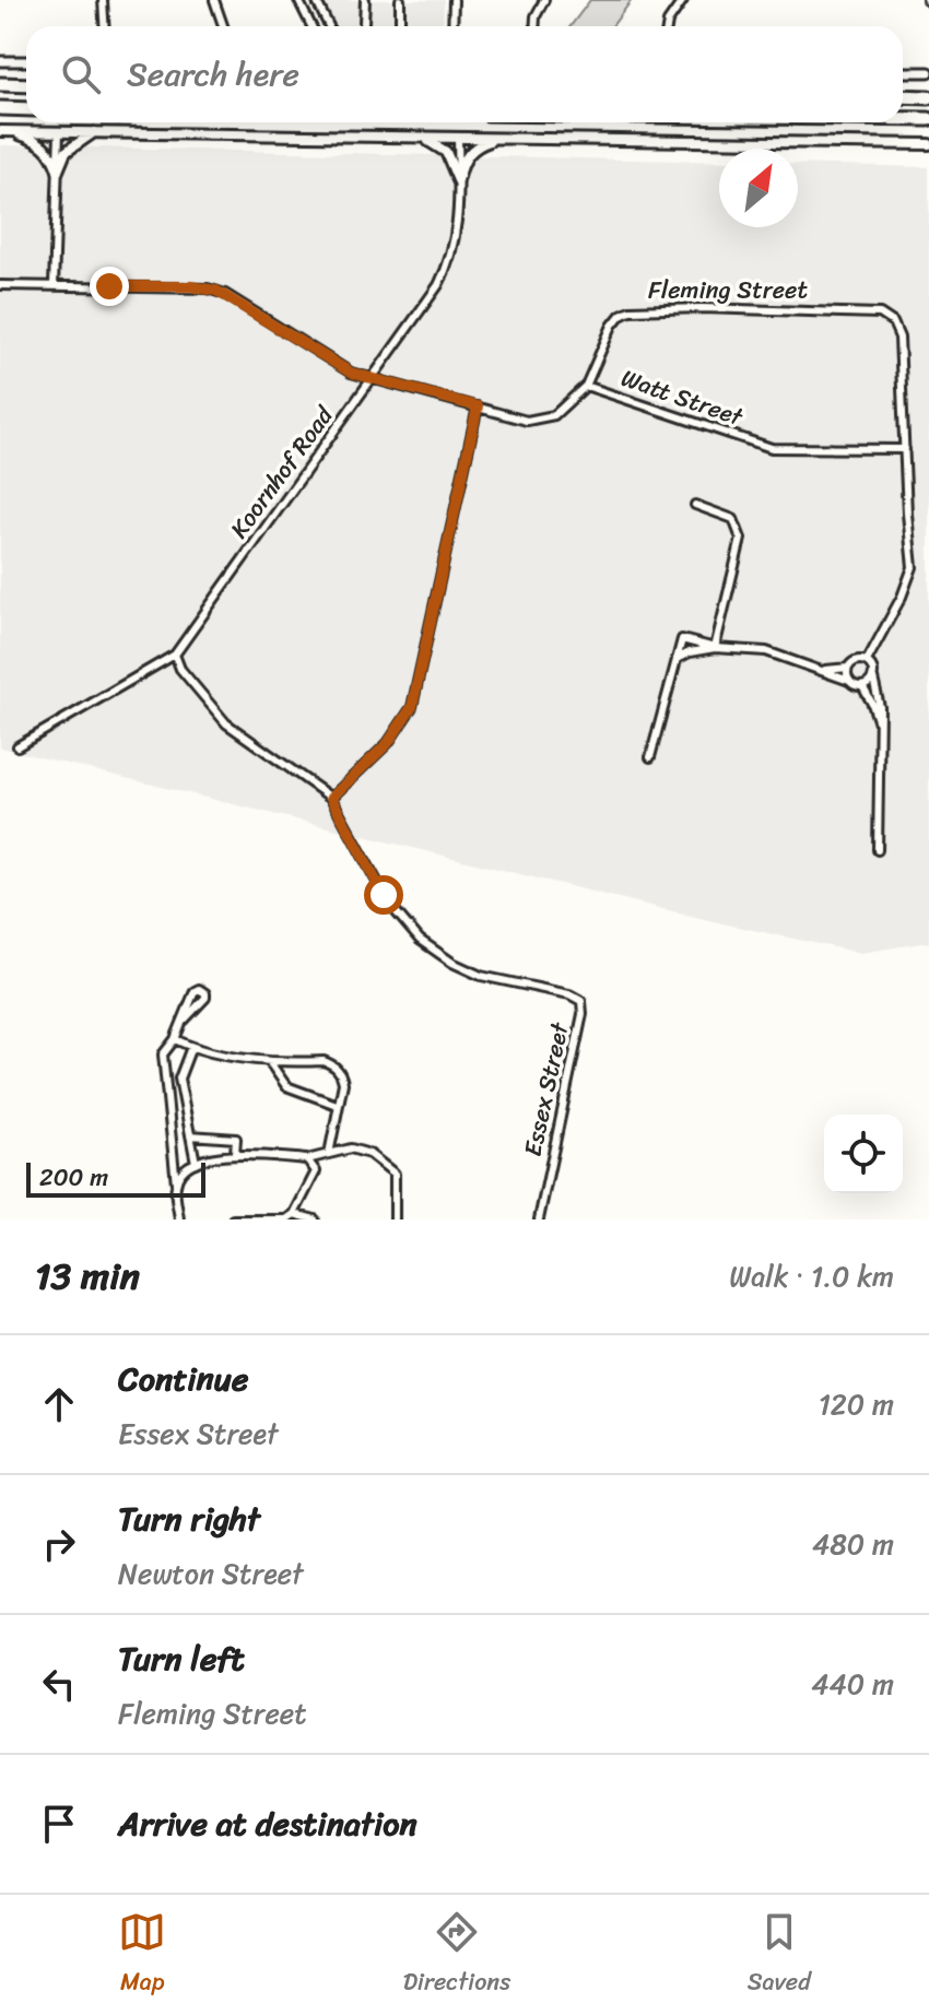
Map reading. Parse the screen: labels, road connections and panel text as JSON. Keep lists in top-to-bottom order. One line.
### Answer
{"streets":{"street":["Fleming Street","Watt Street","Koornhof Road","Essex Street"]},"crossings":[["Fleming Street","Watt Street"],["Fleming Street","Koornhof Road"],["Koornhof Road","Essex Street"]],"scale_bar":"200 m","north":"top right","page":{"search":"Search here","scale":"200 m","heading":["13 min","Walk · 1.0 km"],"list":[["Continue","Essex Street","120 m"],["Turn right","Newton Street","480 m"],["Turn left","Fleming Street","440 m"],"Arrive at destination"],"nav":["Map","Directions","Saved"]}}
